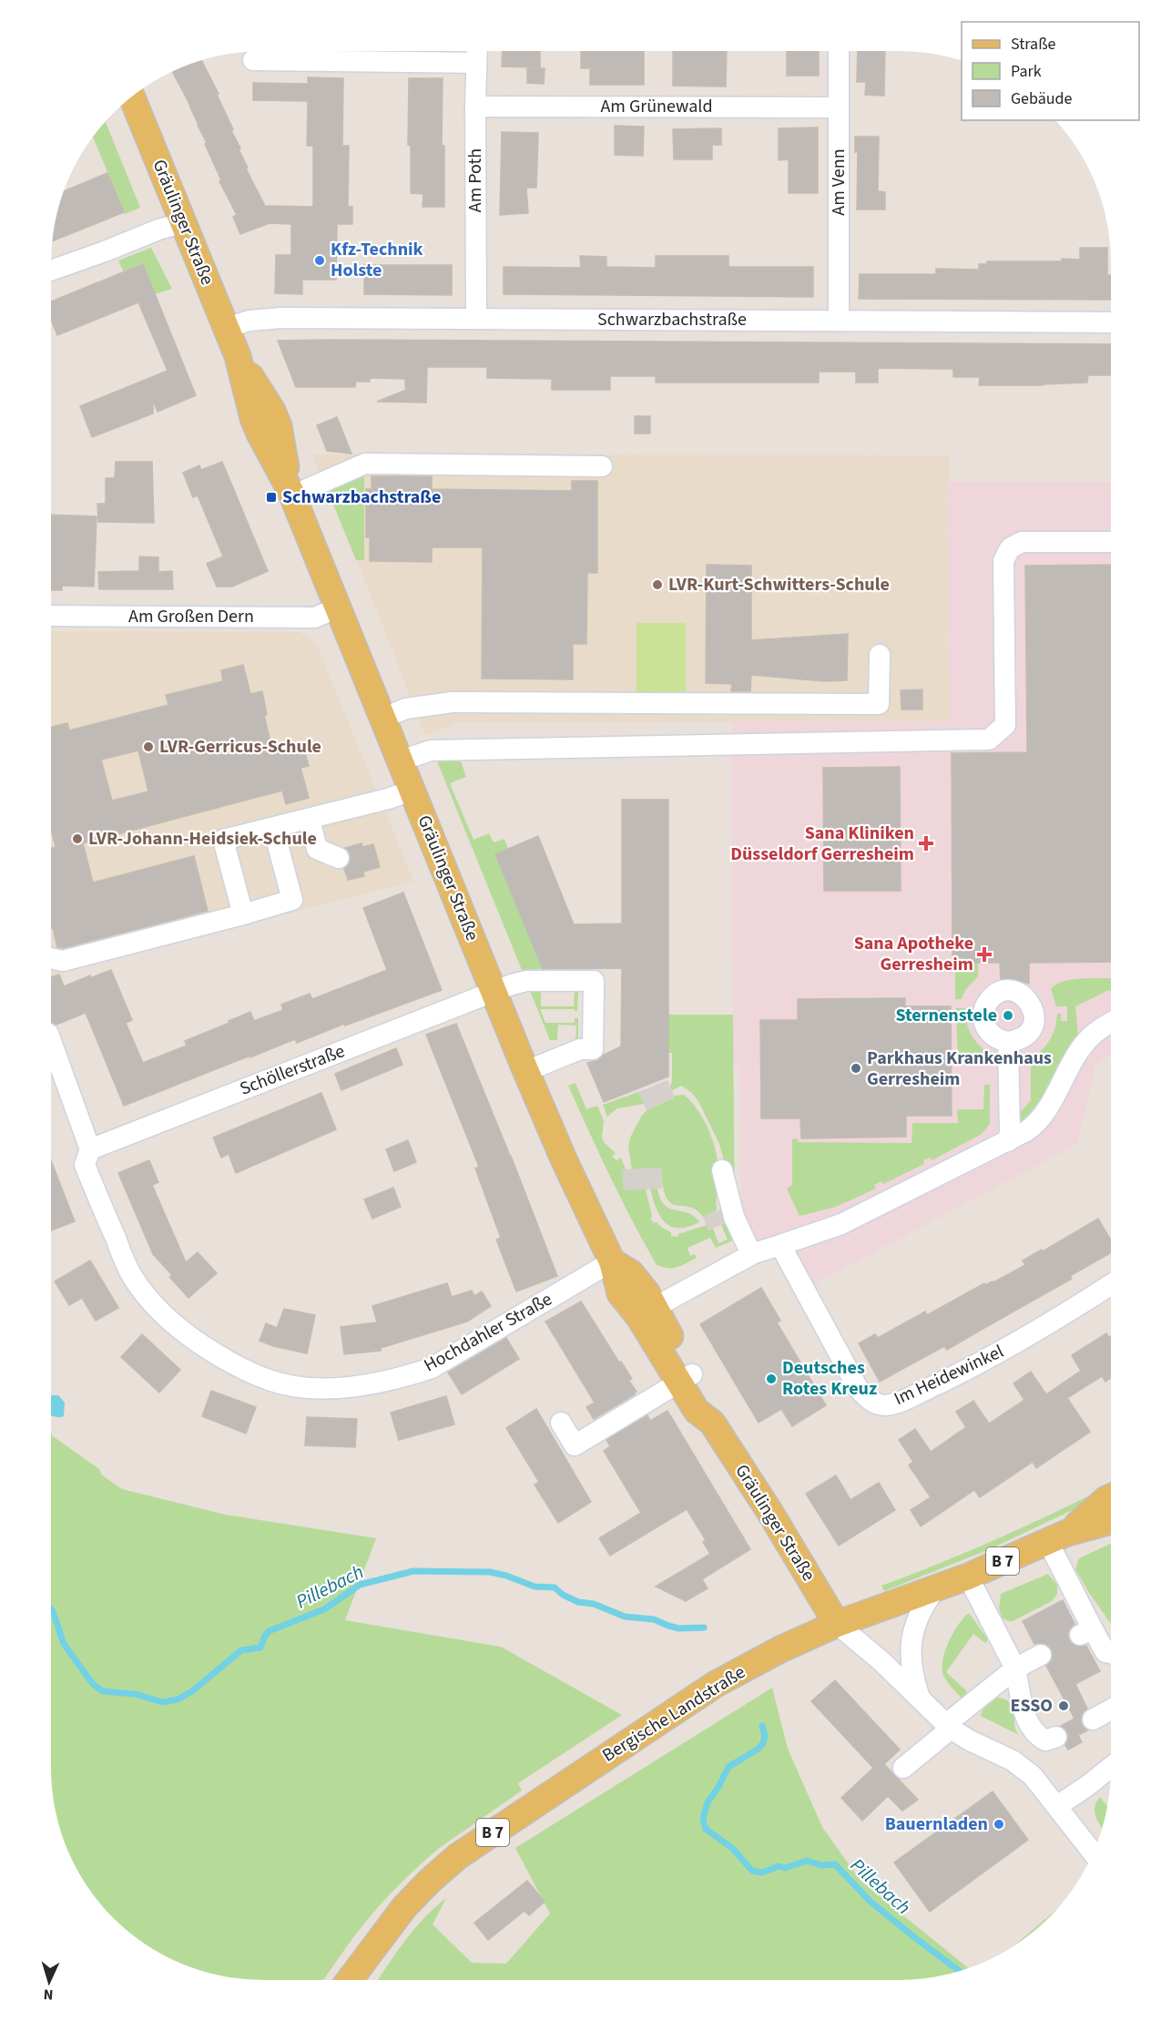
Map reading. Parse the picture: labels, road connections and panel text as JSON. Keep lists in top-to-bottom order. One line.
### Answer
{"streets":{"main road":["Gräulinger Straße","B 7","Bergische Landstraße"],"street":["Am Grünewald","Am Poth","Am Venn","Schwarzbachstraße","Am Großen Dern","Schöllerstraße","Hochdahler Straße","Im Heidewinkel"]},"crossings":[["Am Grünewald","Am Poth"],["Am Grünewald","Am Venn"],["Am Poth","Schwarzbachstraße"],["Am Venn","Schwarzbachstraße"],["Gräulinger Straße","Schwarzbachstraße"],["Gräulinger Straße","Am Großen Dern"],["Gräulinger Straße","Schöllerstraße"],["Gräulinger Straße","Hochdahler Straße"],["Gräulinger Straße","Bergische Landstraße"],["Schöllerstraße","Hochdahler Straße"]],"water":["Pillebach"],"places":{"other":["Kfz-Technik Holste","LVR-Kurt-Schwitters-Schule","LVR-Gerricus-Schule","LVR-Johann-Heidsiek-Schule","Sternenstele","Parkhaus Krankenhaus Gerresheim","Deutsches Rotes Kreuz","ESSO","Bauernladen"],"transit":["Schwarzbachstraße"],"health":["Sana Kliniken Düsseldorf Gerresheim","Sana Apotheke Gerresheim"]},"legend":["Straße","Park","Gebäude"],"north":"bottom"}
